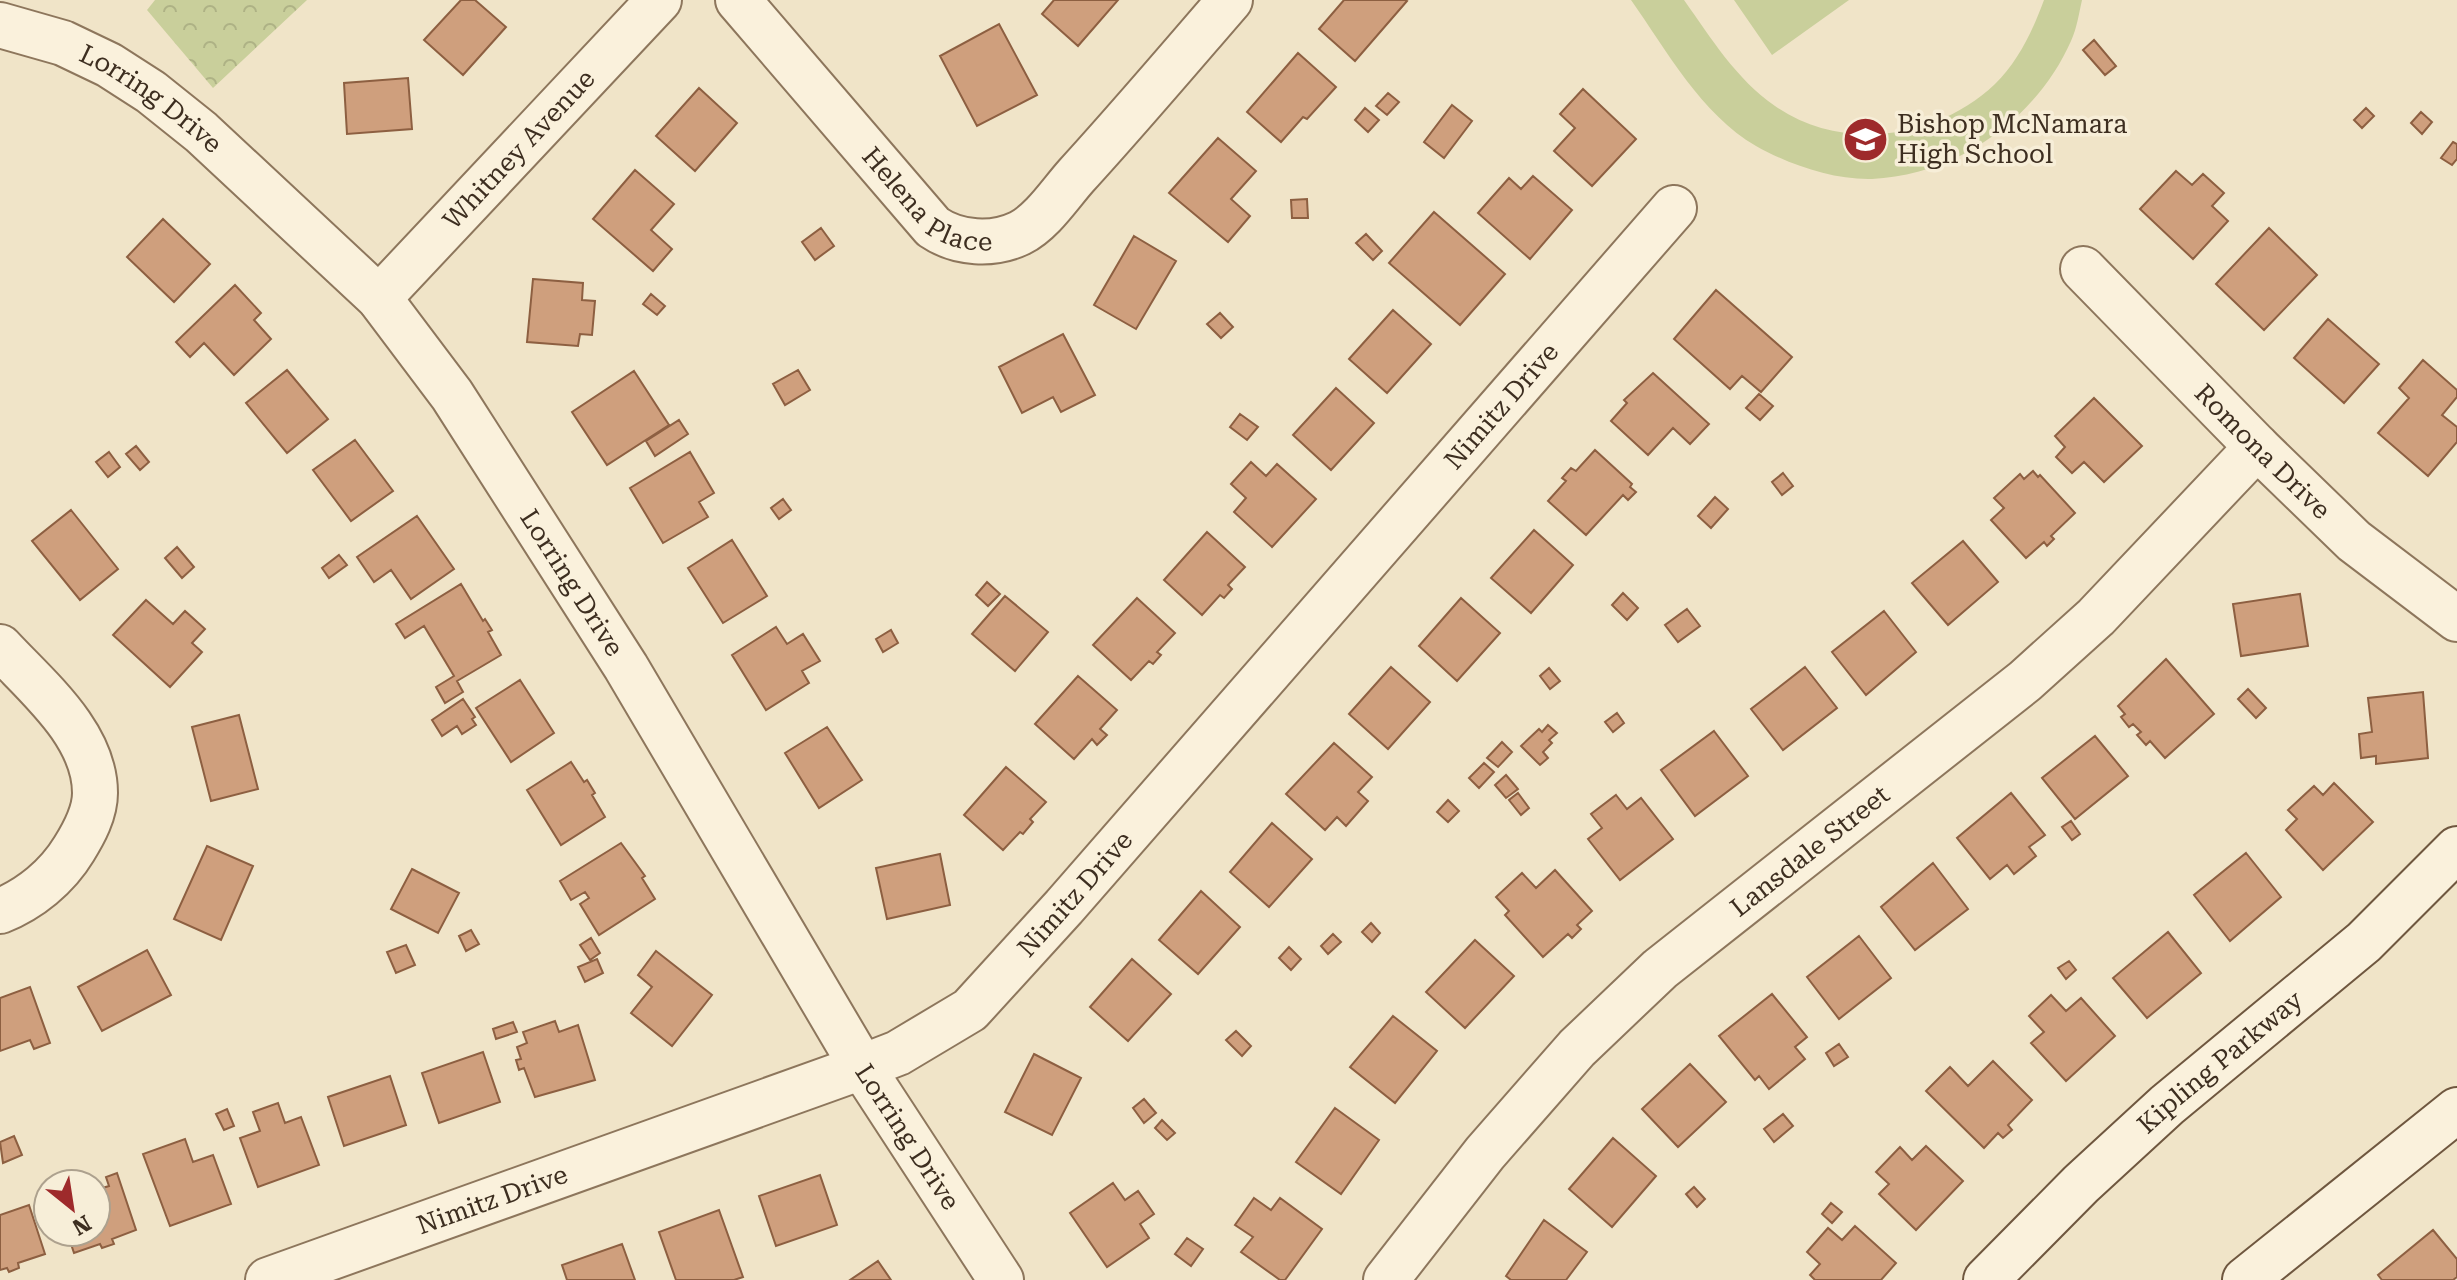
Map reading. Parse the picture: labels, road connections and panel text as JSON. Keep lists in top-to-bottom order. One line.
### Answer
{"streets":{"street":["Lorring Drive","Whitney Avenue","Helena Place","Nimitz Drive","Romona Drive","Lansdale Street","Kipling Parkway"]},"crossings":[["Lorring Drive","Whitney Avenue"],["Lorring Drive","Nimitz Drive"],["Romona Drive","Lansdale Street"]],"places":{"school or university":["Bishop McNamara High School"]},"north":"bottom right"}
